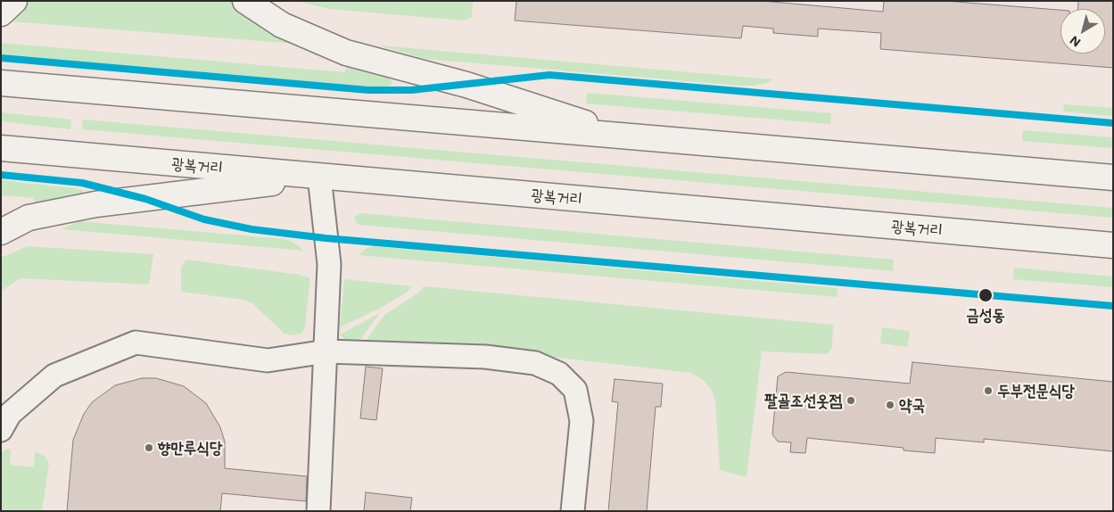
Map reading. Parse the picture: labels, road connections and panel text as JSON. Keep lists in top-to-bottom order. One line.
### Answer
{"streets":{"highway":["광복거리"]},"places":["금성동","두부전문식당","팔골조선옷점","약국","향만루식당"],"north":"bottom left"}
